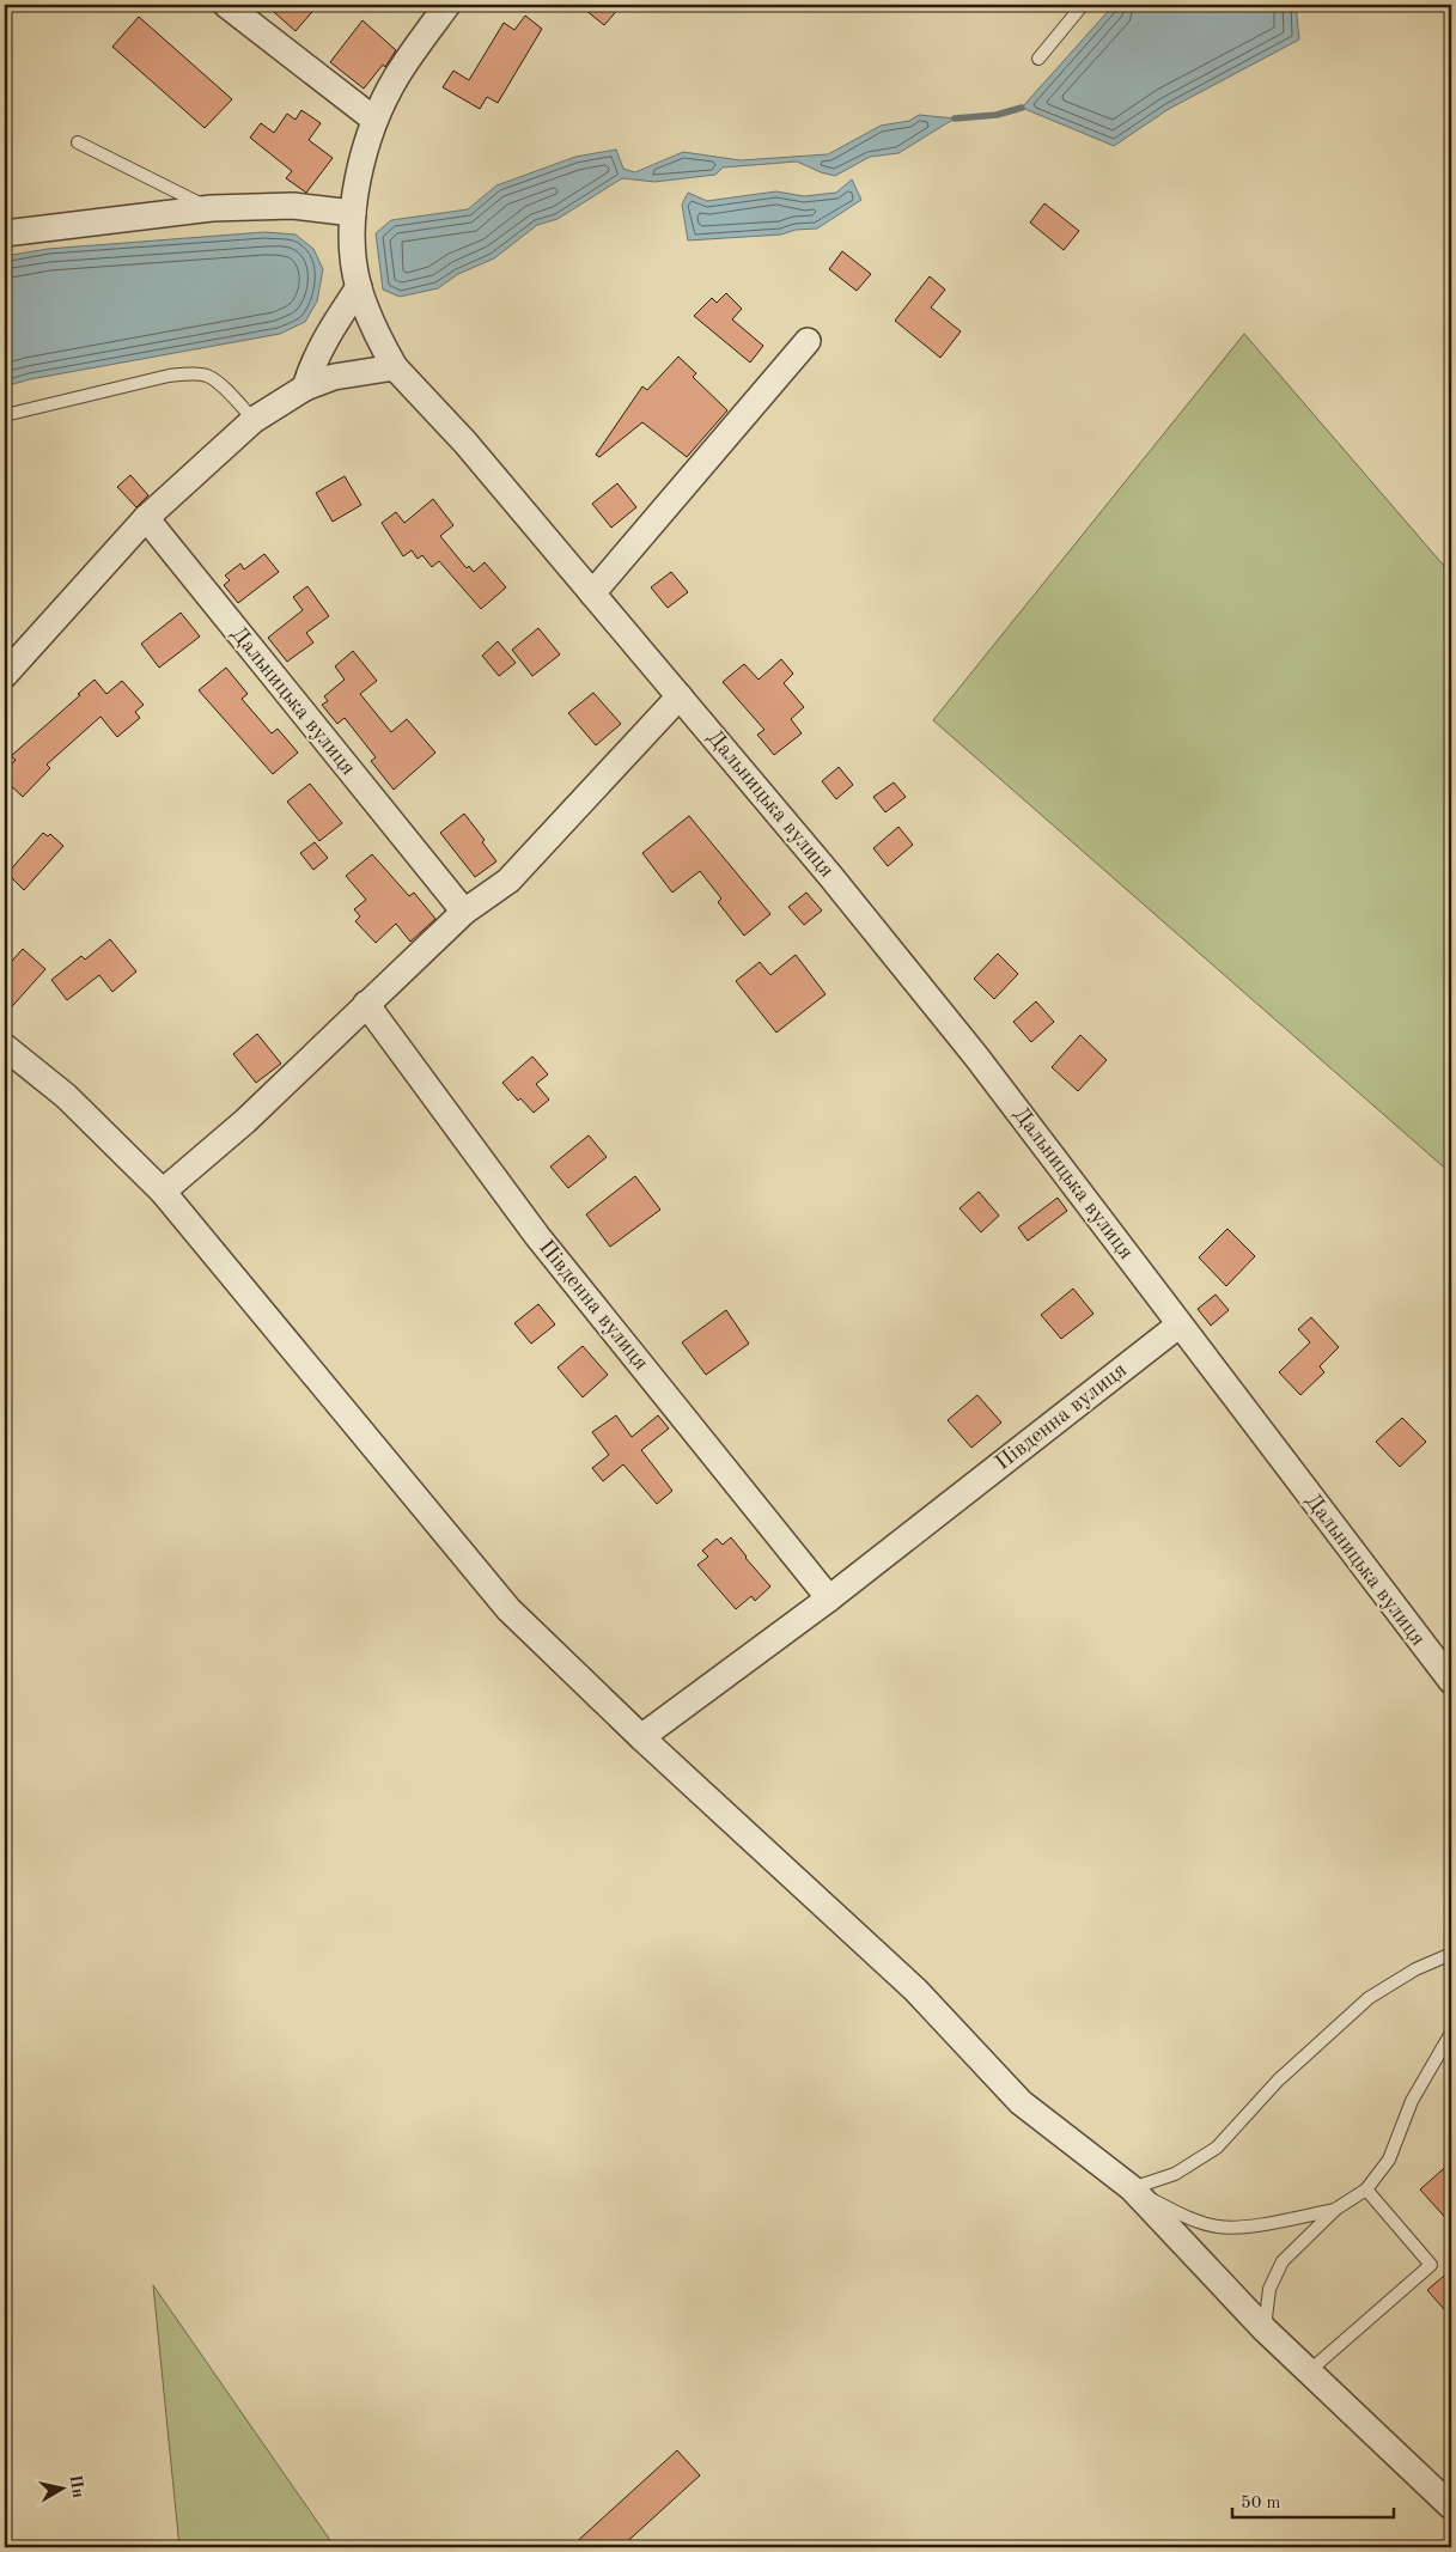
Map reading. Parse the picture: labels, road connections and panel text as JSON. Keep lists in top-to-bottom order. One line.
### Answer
{"streets":{"street":["Дальницька вулиця","Південна вулиця"]},"crossings":[["Дальницька вулиця","Південна вулиця"]],"scale_bar":"50 m","north":"right"}
